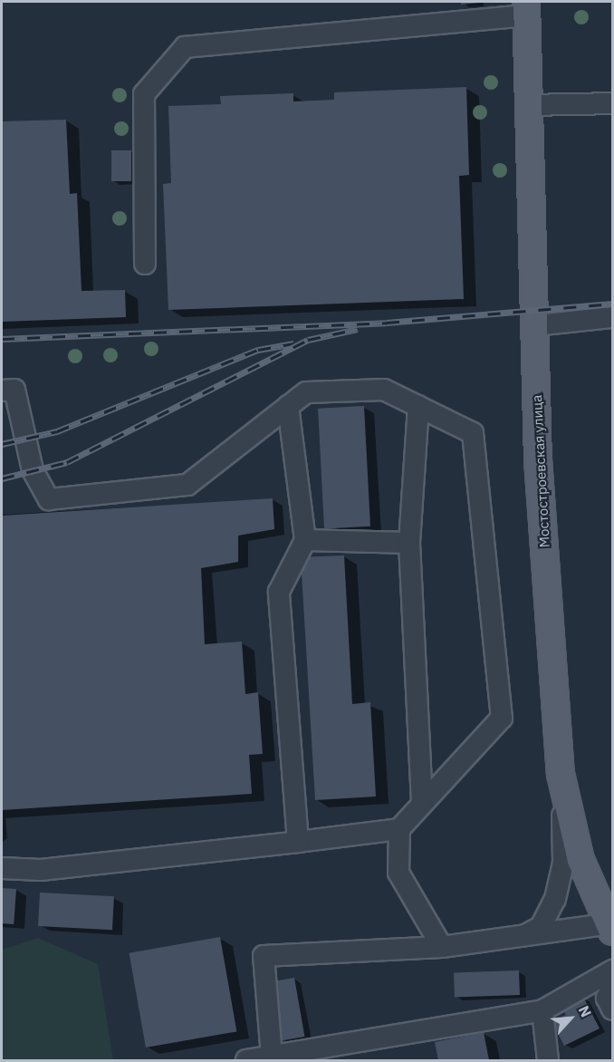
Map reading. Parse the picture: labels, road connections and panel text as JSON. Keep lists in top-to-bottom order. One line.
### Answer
{"streets":{"main road":["Мостостроевская улица"]},"north":"top right"}
